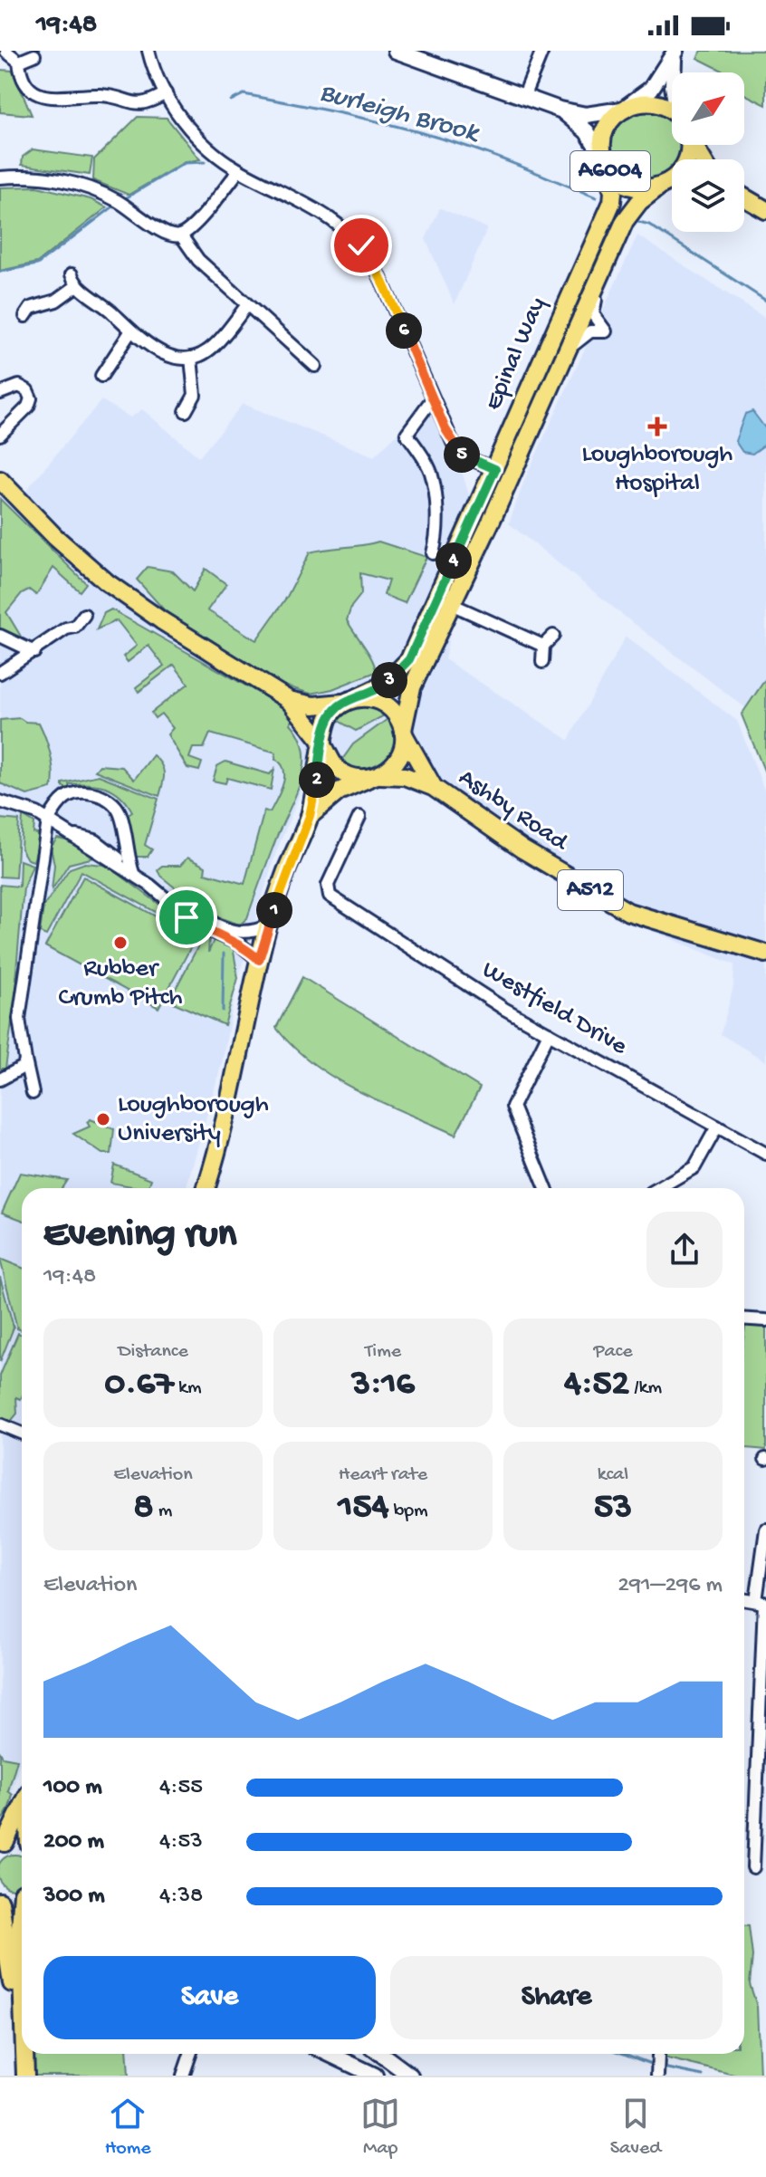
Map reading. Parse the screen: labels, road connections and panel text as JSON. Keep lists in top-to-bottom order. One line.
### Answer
{"streets":{"main road":["A6004","Epinal Way","Ashby Road","A512"],"street":["Westfield Drive"]},"crossings":[["A6004","Epinal Way"],["Epinal Way","Ashby Road"]],"water":["Burleigh Brook"],"places":{"health":["Loughborough Hospital"],"other":["Rubber Crumb Pitch","Loughborough University"]},"north":"top right","page":{"status":"19:48","pins":["6","5","4","3","2","1"],"heading":["Evening run","19:48"],"stats":[["Distance","0.67 km"],["Time","3:16"],["Pace","4:52 /km"],["Elevation","8 m"],["Heart rate","154 bpm"],["kcal","53"]],"chart":["Elevation","291–296 m"],"list":[{"name":"100 m","note":"4:55"},{"name":"200 m","note":"4:53"},{"name":"300 m","note":"4:38"}],"buttons":["Save","Share"],"tabs":["Home","Map","Saved"]}}
